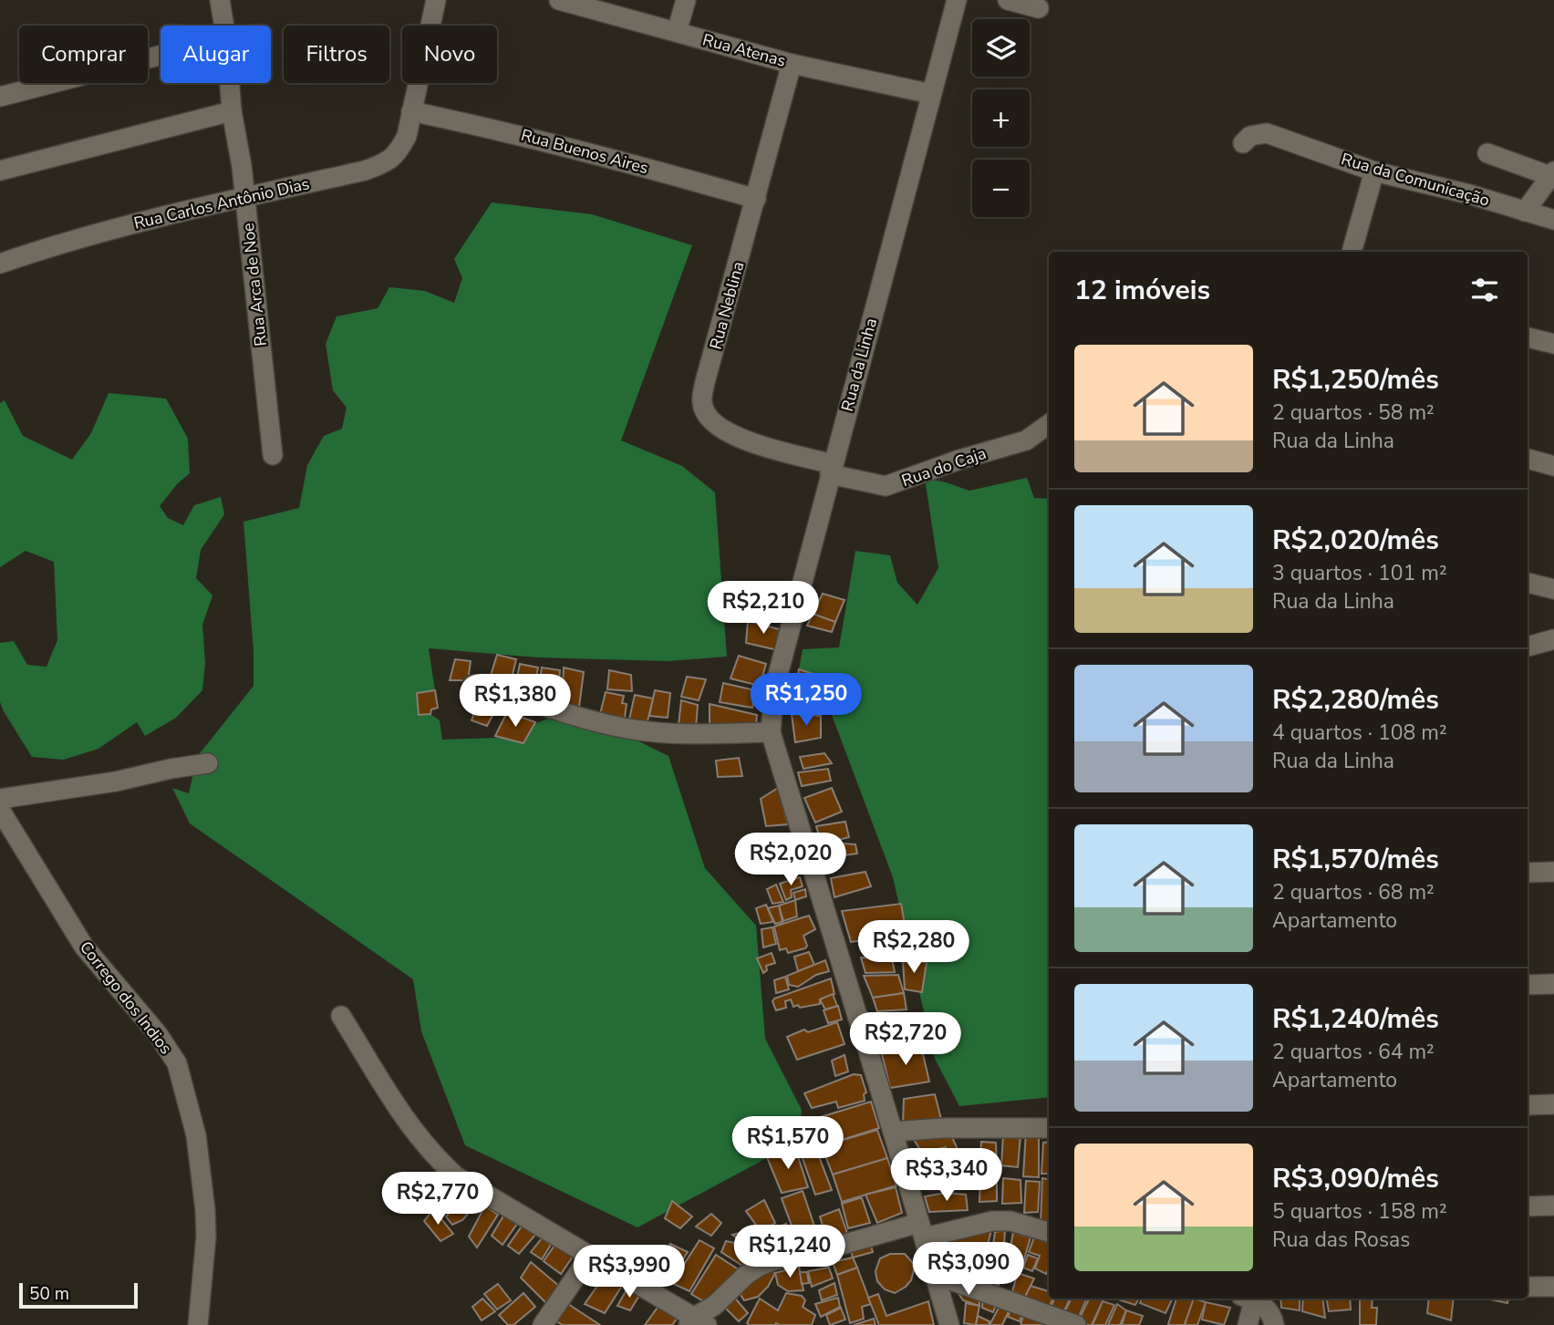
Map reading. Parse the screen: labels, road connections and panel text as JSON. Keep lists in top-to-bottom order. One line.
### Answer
{"streets":{"street":["Rua Atenas","Rua Buenos Aires","Rua da Comunicação","Rua Carlos Antônio Dias","Rua Arca de Noe","Rua Neblina","Rua da Linha","Rua do Caja","Corrego dos Indios"]},"crossings":[["Rua Atenas","Rua Neblina"],["Rua Atenas","Rua da Linha"],["Rua Buenos Aires","Rua Carlos Antônio Dias"],["Rua Buenos Aires","Rua Neblina"],["Rua Carlos Antônio Dias","Rua Arca de Noe"],["Rua Neblina","Rua da Linha"],["Rua Neblina","Rua do Caja"],["Rua da Linha","Rua do Caja"]],"scale_bar":"50 m","page":{"map_buttons":["+","−"],"chip":["Comprar","Alugar","Filtros","Novo"],"heading":"12 imóveis","list":[{"name":"R$1,250/mês","note":"2 quartos · 58 m² · Rua da Linha"},{"name":"R$2,020/mês","note":"3 quartos · 101 m² · Rua da Linha"},{"name":"R$2,280/mês","note":"4 quartos · 108 m² · Rua da Linha"},{"name":"R$1,570/mês","note":"2 quartos · 68 m² · Apartamento"},{"name":"R$1,240/mês","note":"2 quartos · 64 m² · Apartamento"},{"name":"R$3,090/mês","note":"5 quartos · 158 m² · Rua das Rosas"}],"price":["R$2,210","R$1,250","R$1,380","R$2,020","R$2,280","R$2,720","R$1,570","R$3,340","R$2,770","R$1,240","R$3,090","R$3,990"],"scale":"50 m"}}
